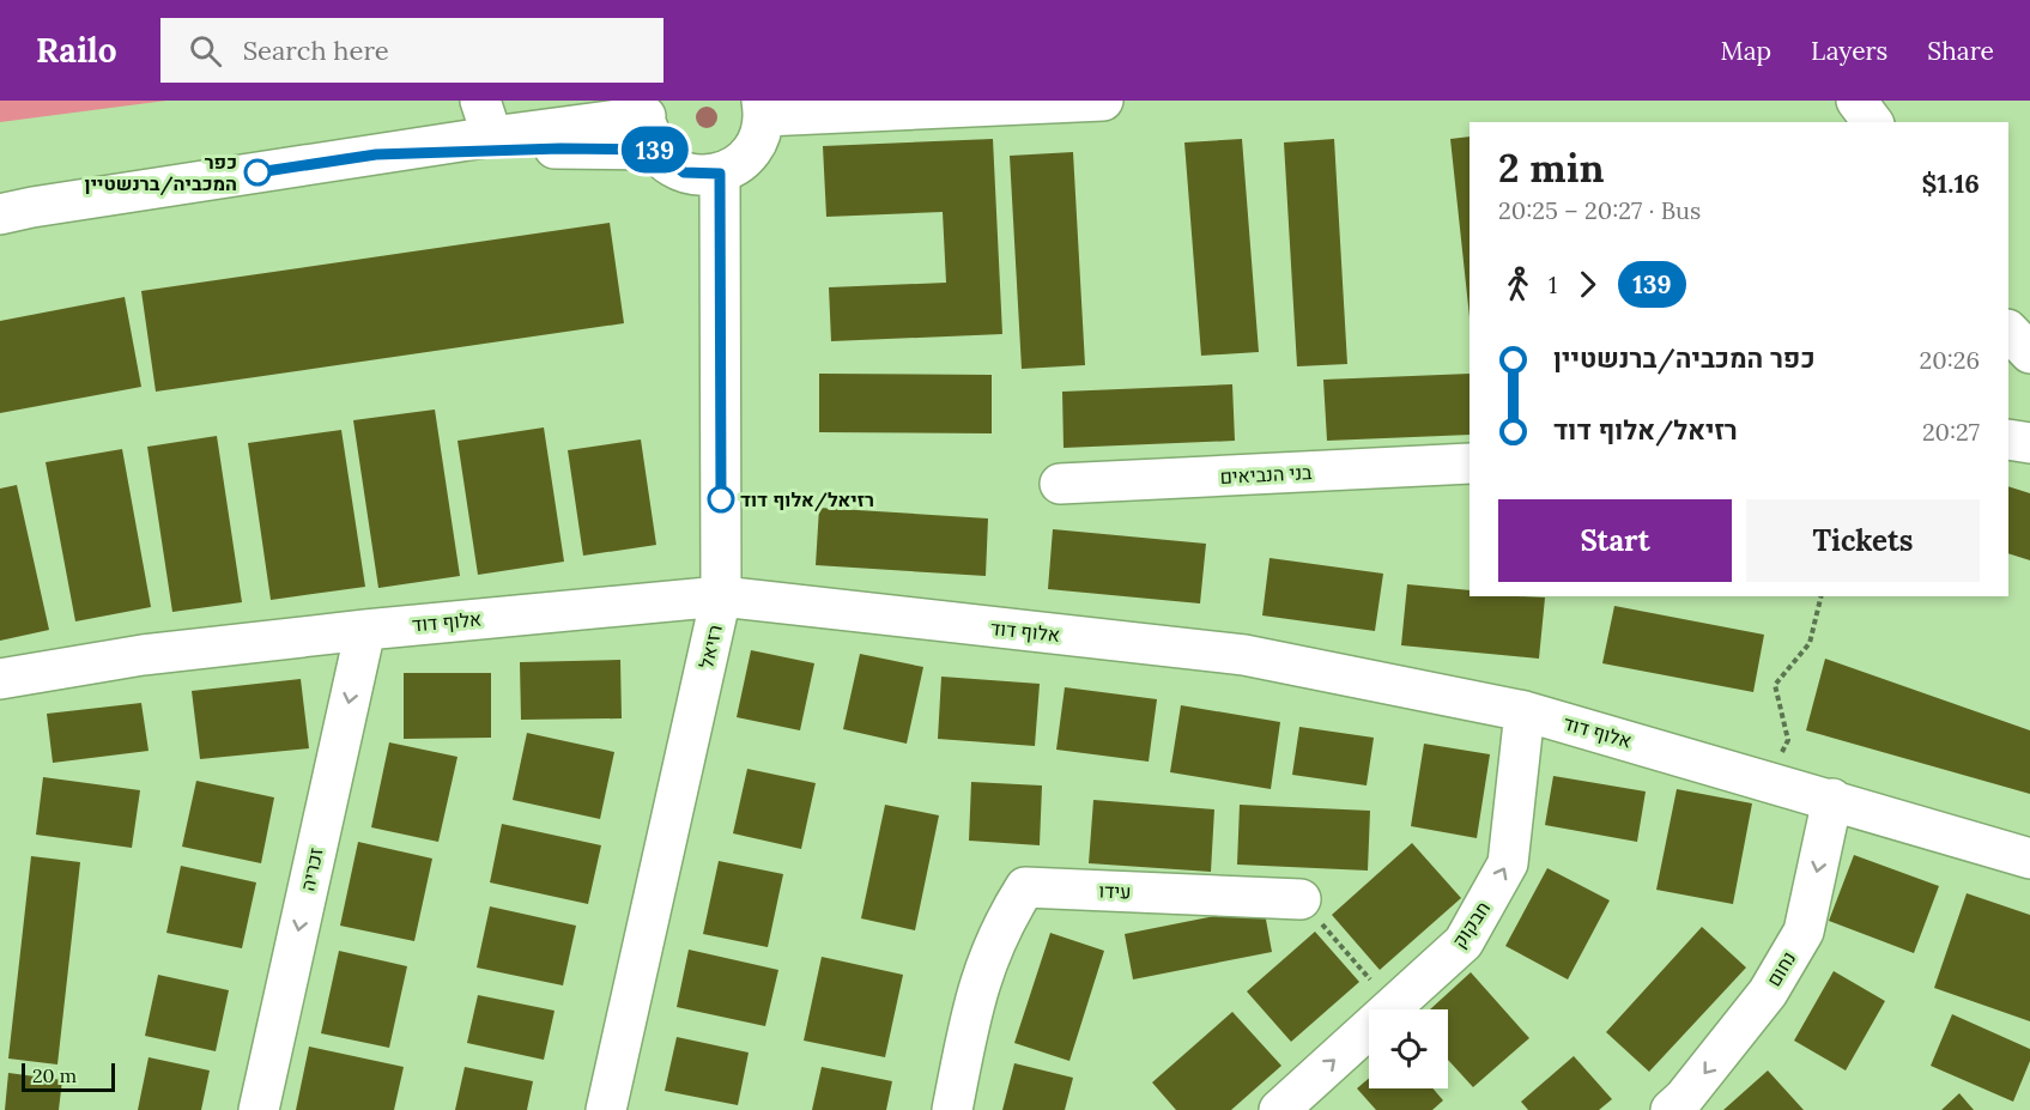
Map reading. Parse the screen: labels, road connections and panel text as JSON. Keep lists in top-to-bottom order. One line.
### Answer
{"streets":{"street":["בני הנביאים","אלוף דוד","רזיאל","זכריה","עידו","חבקוק","נחום"]},"crossings":[["אלוף דוד","רזיאל"],["אלוף דוד","זכריה"],["אלוף דוד","חבקוק"],["אלוף דוד","נחום"]],"one_way":["זכריה","חבקוק","נחום"],"places":["כפר המכביה/ברנשטיין","רזיאל/אלוף דוד"],"lines":["bus line 139"],"scale_bar":"20 m","page":{"header":"Railo","search":"Search here","nav":["Map","Layers","Share"],"on_map":"139","heading":["2 min","20:25 – 20:27 · Bus","$1.16"],"legs":["1","139"],"list":[{"name":"כפר המכביה/ברנשטיין","value":"20:26"},{"name":"רזיאל/אלוף דוד","value":"20:27"}],"buttons":["Start","Tickets"],"scale":"20 m"}}
